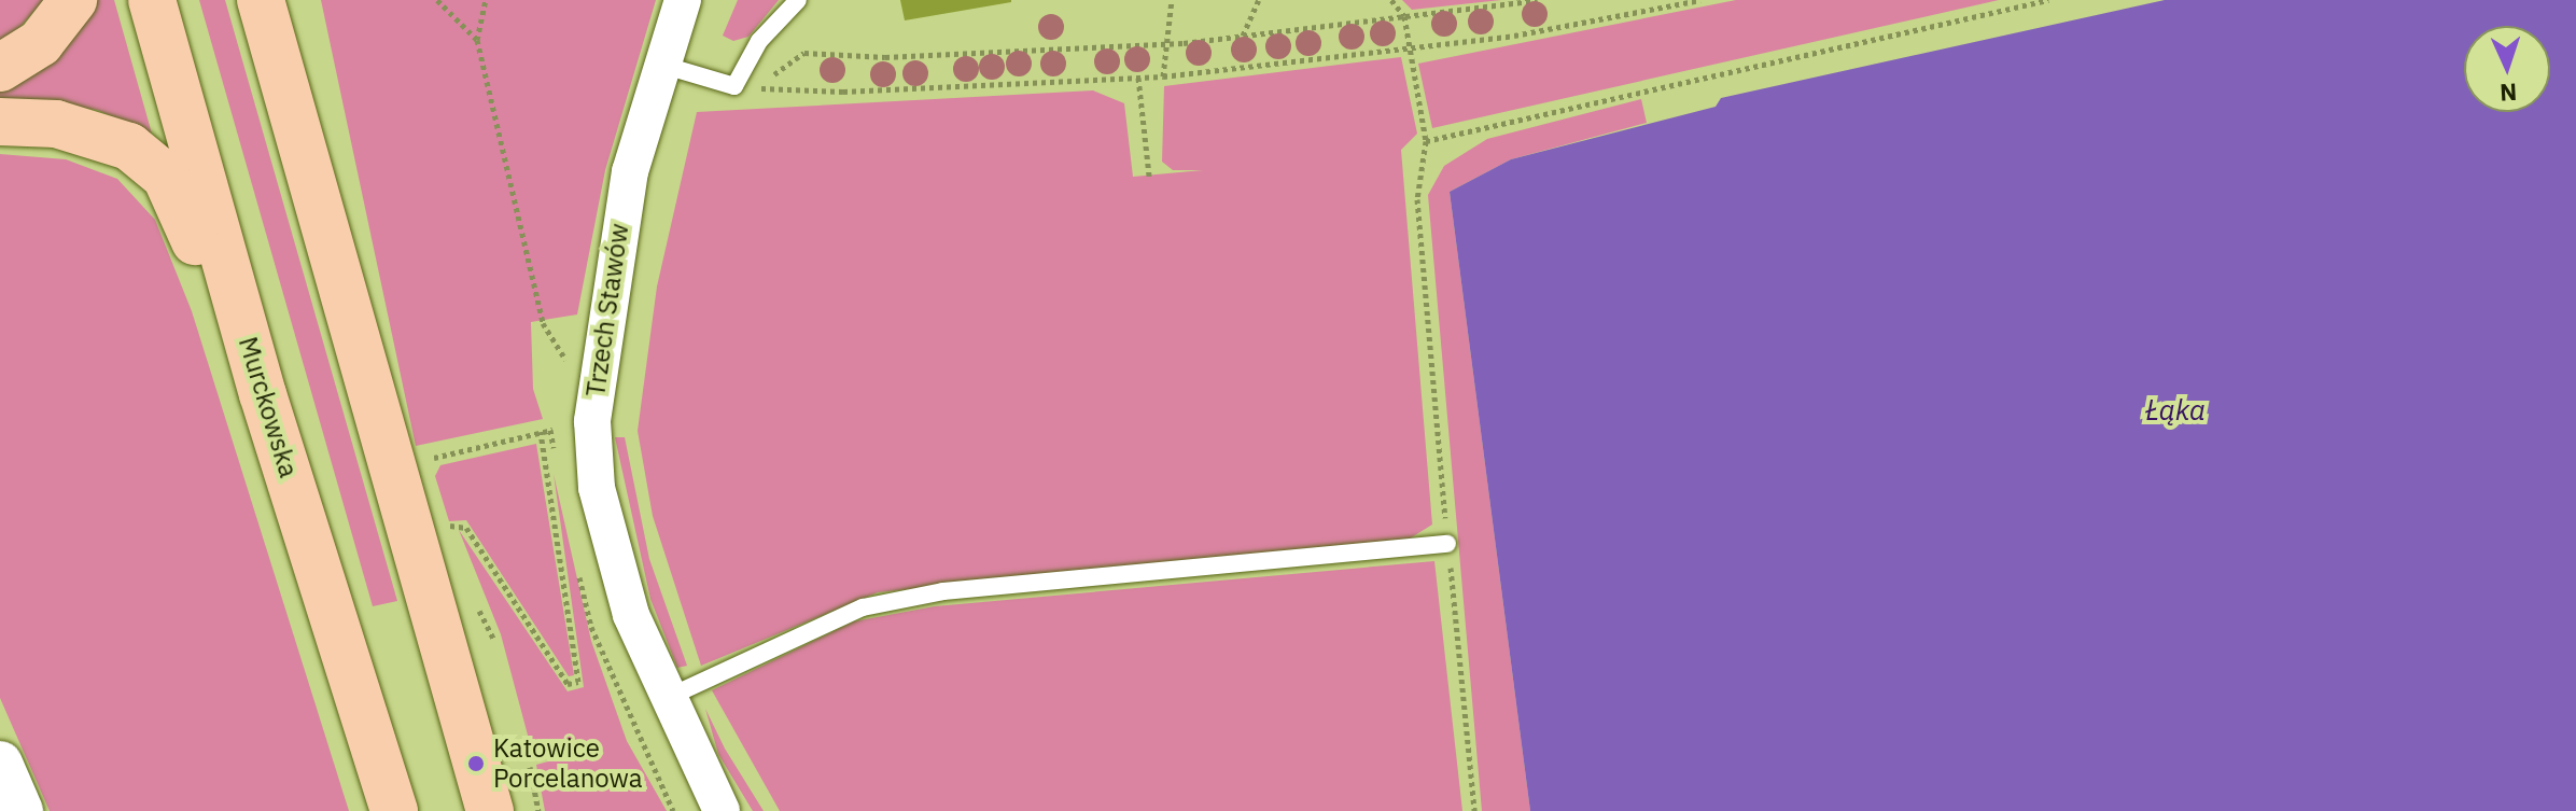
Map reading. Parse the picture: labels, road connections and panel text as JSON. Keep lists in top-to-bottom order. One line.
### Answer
{"streets":{"highway":["Murckowska"],"street":["Trzech Stawów"]},"water":["Łąka"],"places":["Katowice Porcelanowa"],"north":"bottom"}
